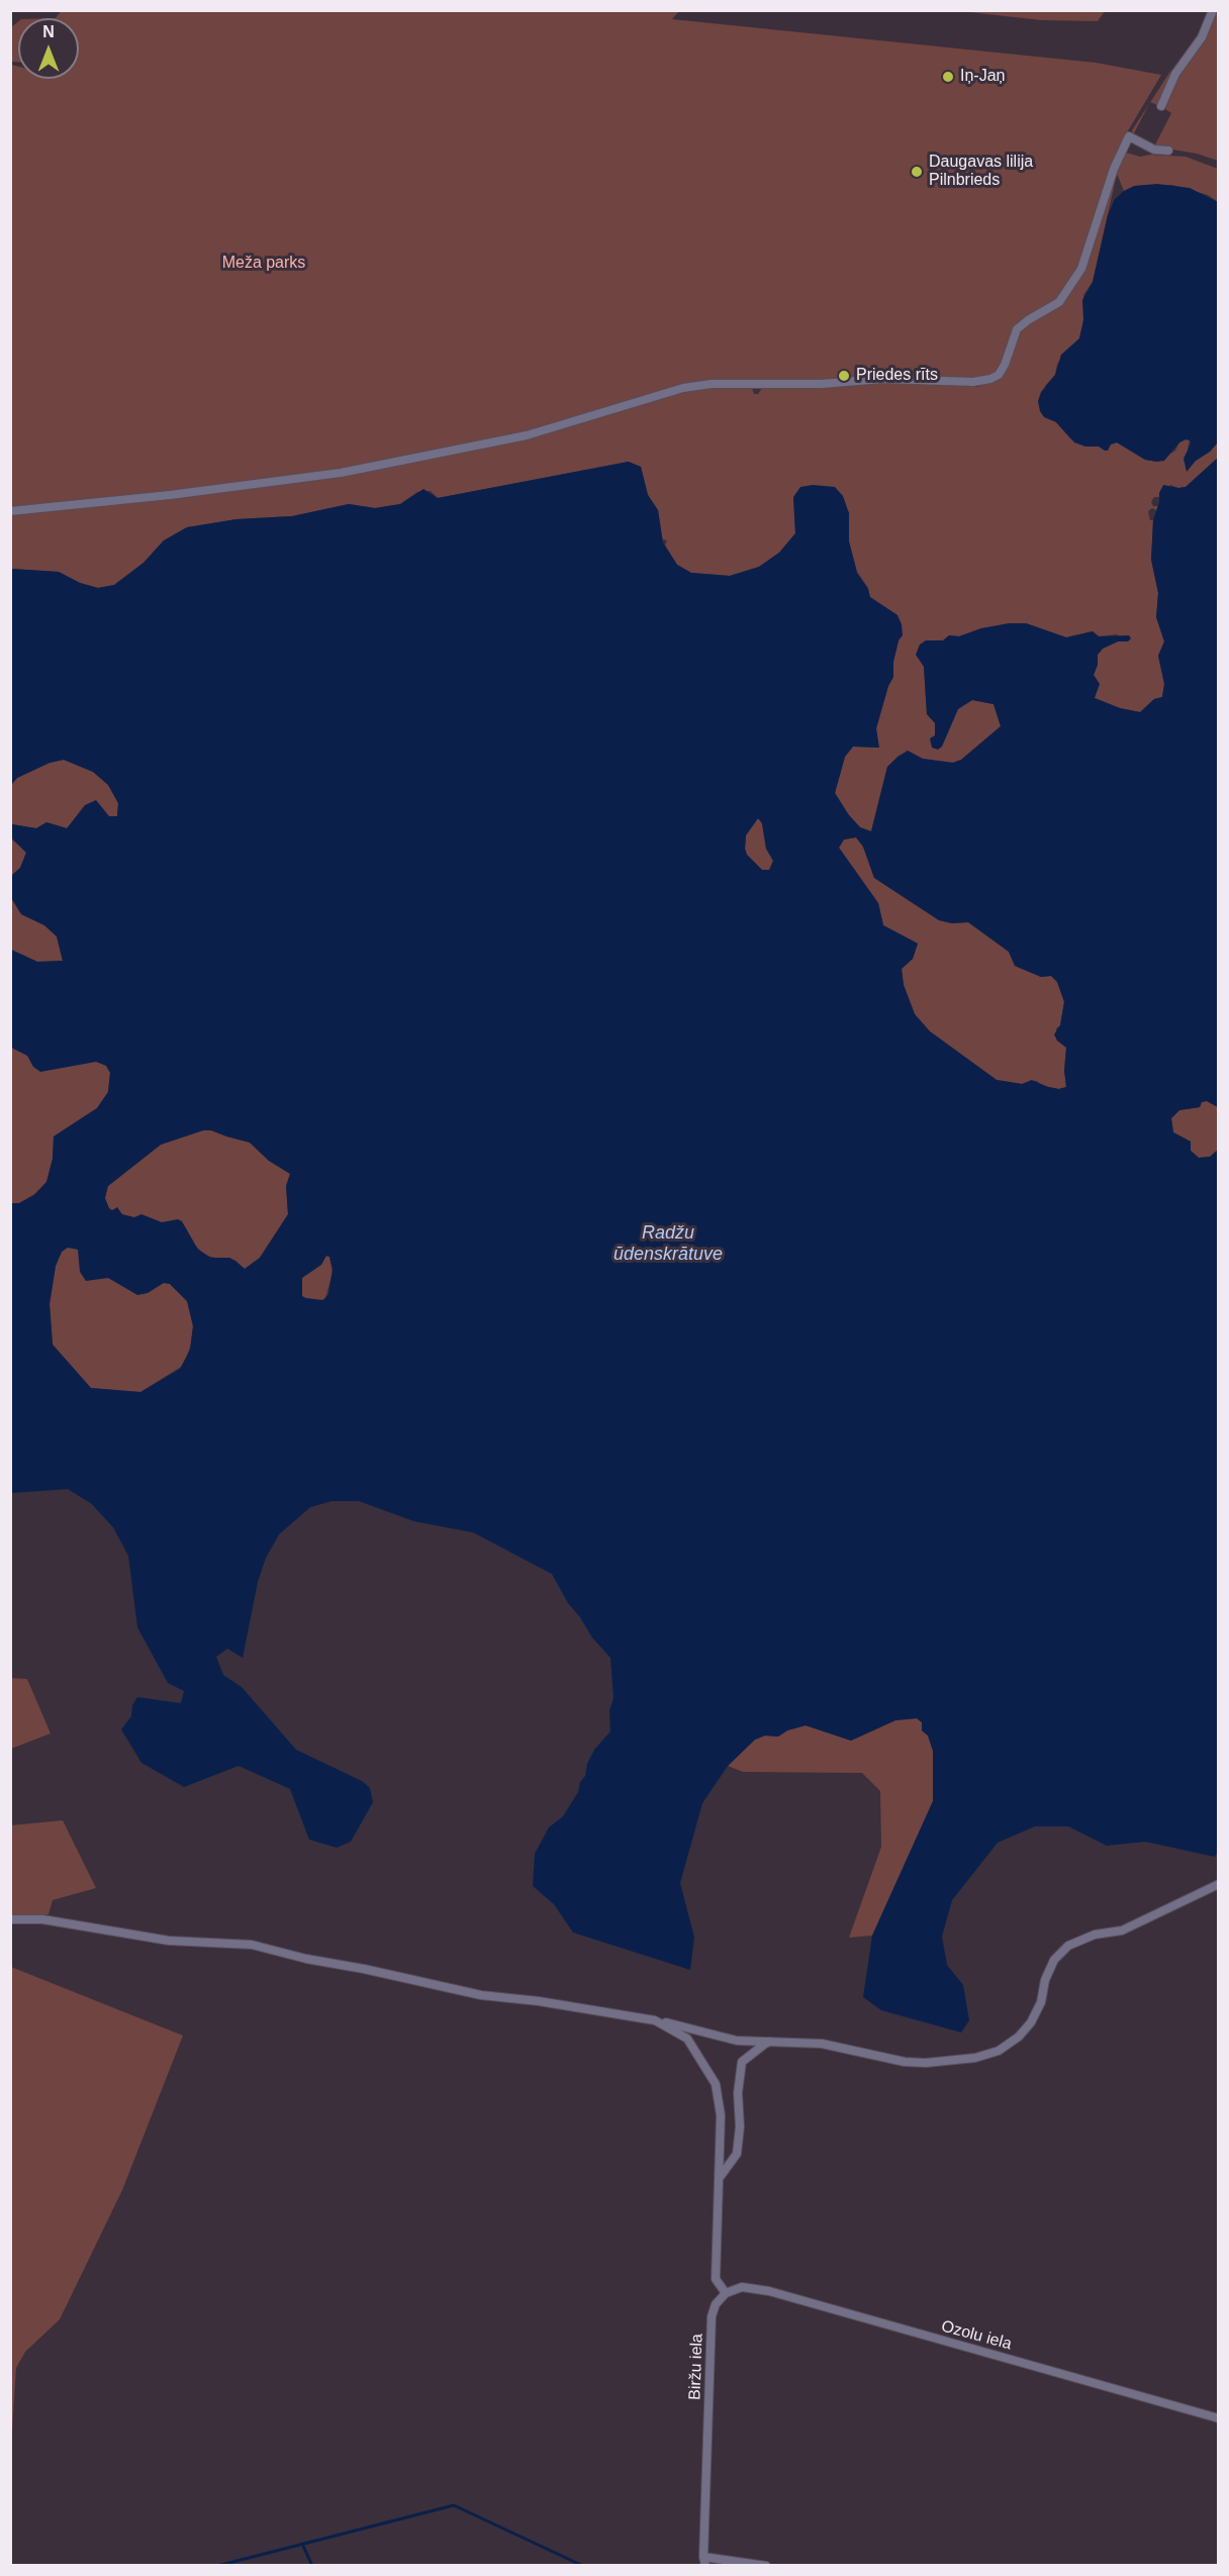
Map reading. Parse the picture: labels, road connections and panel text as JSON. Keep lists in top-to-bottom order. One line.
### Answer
{"streets":{"street":["Ozolu iela","Biržu iela"]},"crossings":[["Ozolu iela","Biržu iela"]],"water":["Radžu ūdenskrātuve"],"parks":["Meža parks"],"places":["Iņ-Jaņ","Daugavas lilija Pilnbrieds","Priedes rīts"],"north":"top"}
